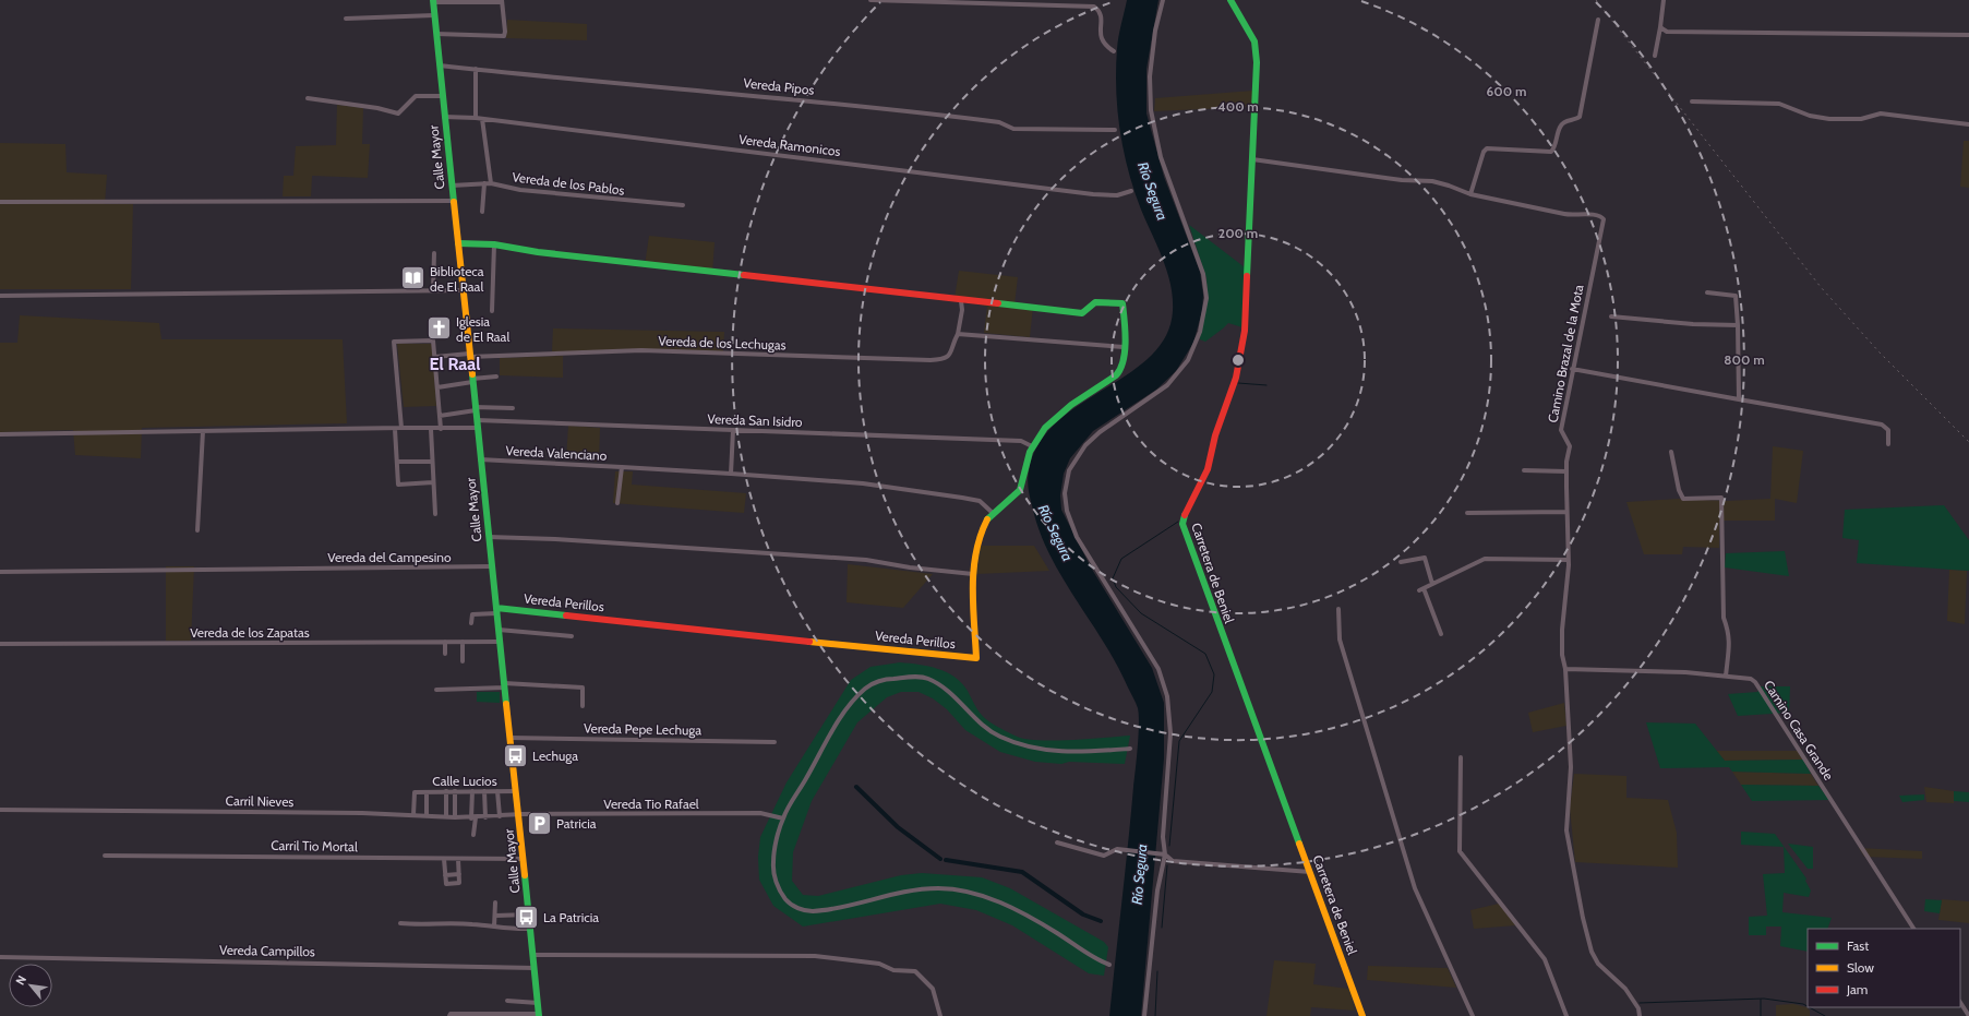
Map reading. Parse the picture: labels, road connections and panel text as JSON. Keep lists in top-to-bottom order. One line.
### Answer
{"streets":{"main road":["Calle Mayor","Carretera de Beniel","Vereda Perillos"],"street":["Vereda Pipos","Vereda Ramonicos","Vereda de los Pablos","Vereda de los Lechugas","Camino Brazal de la Mota","Vereda San Isidro","Vereda Valenciano","Vereda del Campesino","Vereda de los Zapatas","Vereda Pepe Lechuga","Camino Casa Grande","Calle Lucios","Carril Nieves","Vereda Tio Rafael","Carril Tio Mortal","Vereda Campillos"]},"crossings":[["Vereda Pipos","Calle Mayor"],["Vereda Ramonicos","Calle Mayor"],["Calle Mayor","Vereda de los Pablos"],["Calle Mayor","Vereda de los Lechugas"],["Calle Mayor","Vereda San Isidro"],["Calle Mayor","Vereda Valenciano"],["Calle Mayor","Vereda del Campesino"],["Calle Mayor","Vereda Perillos"],["Calle Mayor","Vereda de los Zapatas"],["Calle Mayor","Vereda Pepe Lechuga"],["Calle Mayor","Calle Lucios"],["Calle Mayor","Carril Nieves"],["Calle Mayor","Vereda Tio Rafael"],["Calle Mayor","Carril Tio Mortal"],["Calle Mayor","Vereda Campillos"],["Camino Brazal de la Mota","Carretera de Beniel"],["Camino Brazal de la Mota","Camino Casa Grande"],["Vereda San Isidro","Vereda Perillos"],["Calle Lucios","Carril Nieves"],["Carril Nieves","Vereda Tio Rafael"]],"districts":["El Raal"],"water":["Río Segura"],"places":{"library":["Biblioteca de El Raal"],"church":["Iglesia de El Raal"],"bus stop":["Lechuga","La Patricia"],"parking":["Patricia"]},"legend":["Fast","Slow","Jam"],"north":"top left","rings":["600 m","400 m","200 m","800 m"]}
